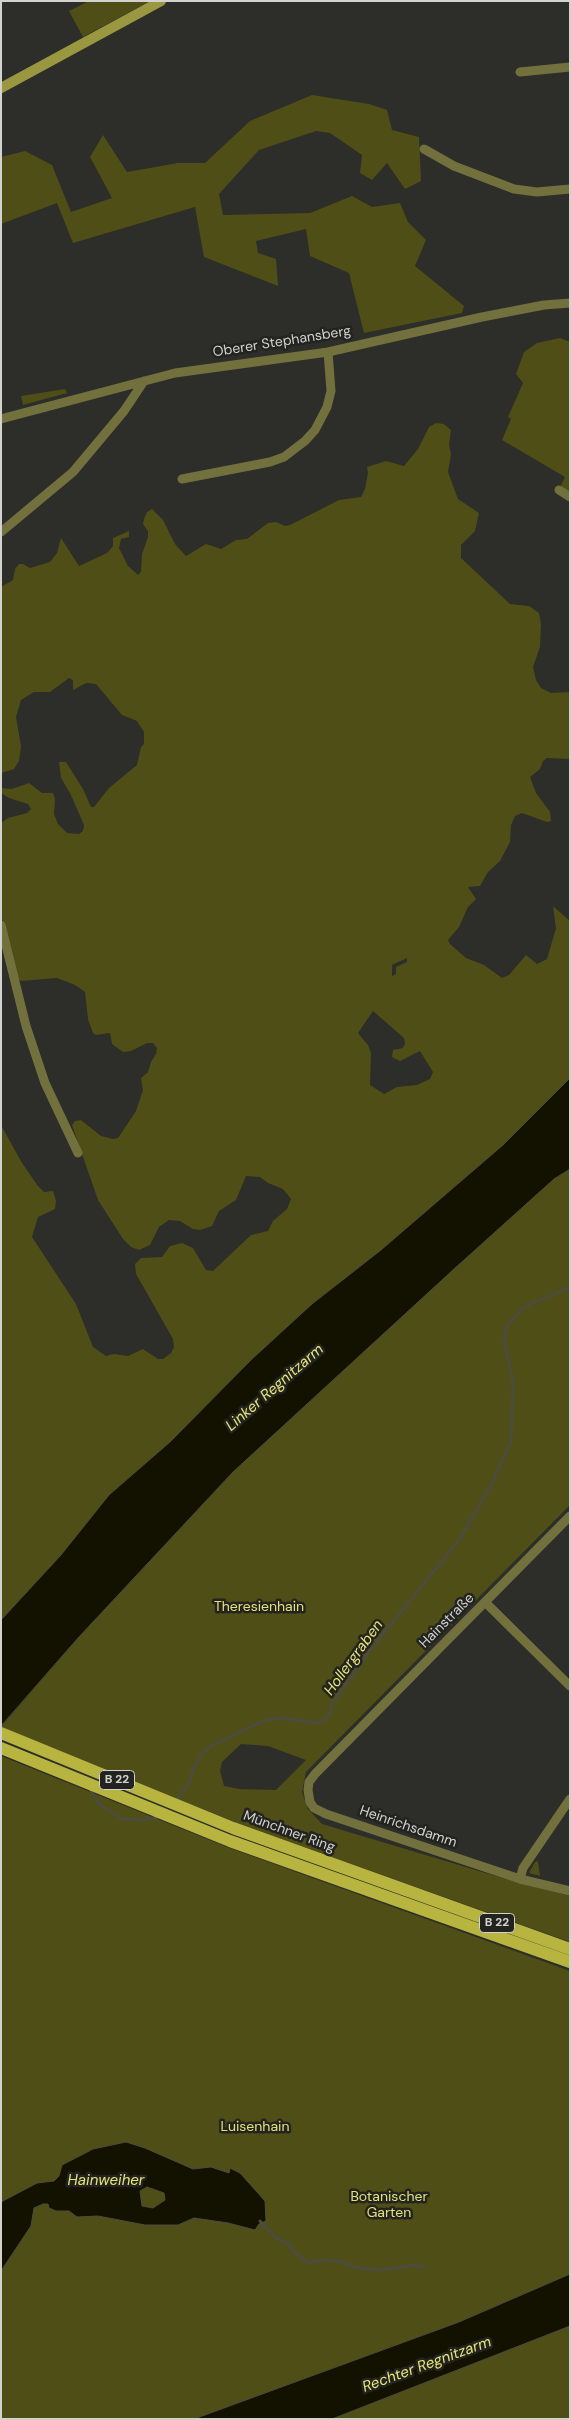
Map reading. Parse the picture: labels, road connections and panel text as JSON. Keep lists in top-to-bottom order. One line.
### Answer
{"streets":{"main road":["B 22","Münchner Ring"],"street":["Oberer Stephansberg","Hainstraße","Heinrichsdamm"]},"crossings":[["Hainstraße","Heinrichsdamm"]],"water":["Linker Regnitzarm","Hollergraben","Hainweiher","Rechter Regnitzarm"],"parks":["Theresienhain","Luisenhain","Botanischer Garten"]}
